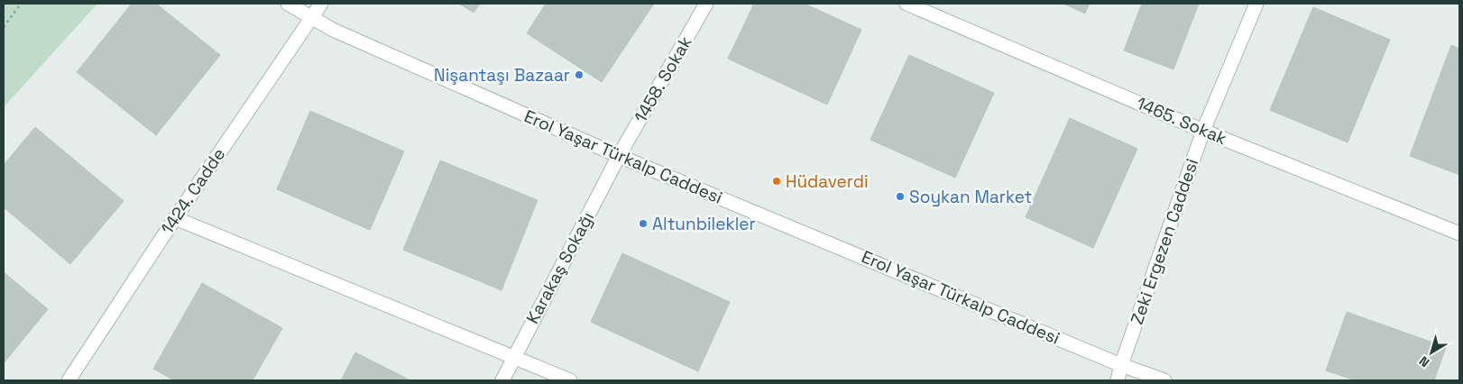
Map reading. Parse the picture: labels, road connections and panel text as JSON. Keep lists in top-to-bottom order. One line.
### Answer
{"streets":{"street":["1458. Sokak","1465. Sokak","Erol Yaşar Türkalp Caddesi","1424. Cadde","Zeki Ergezen Caddesi","Karakaş Sokağı"]},"crossings":[["1458. Sokak","Erol Yaşar Türkalp Caddesi"],["1458. Sokak","Karakaş Sokağı"],["1465. Sokak","Zeki Ergezen Caddesi"],["Erol Yaşar Türkalp Caddesi","1424. Cadde"],["Erol Yaşar Türkalp Caddesi","Zeki Ergezen Caddesi"],["Erol Yaşar Türkalp Caddesi","Karakaş Sokağı"]],"places":["Nişantaşı Bazaar","Hüdaverdi","Soykan Market","Altunbilekler"],"north":"bottom left"}
